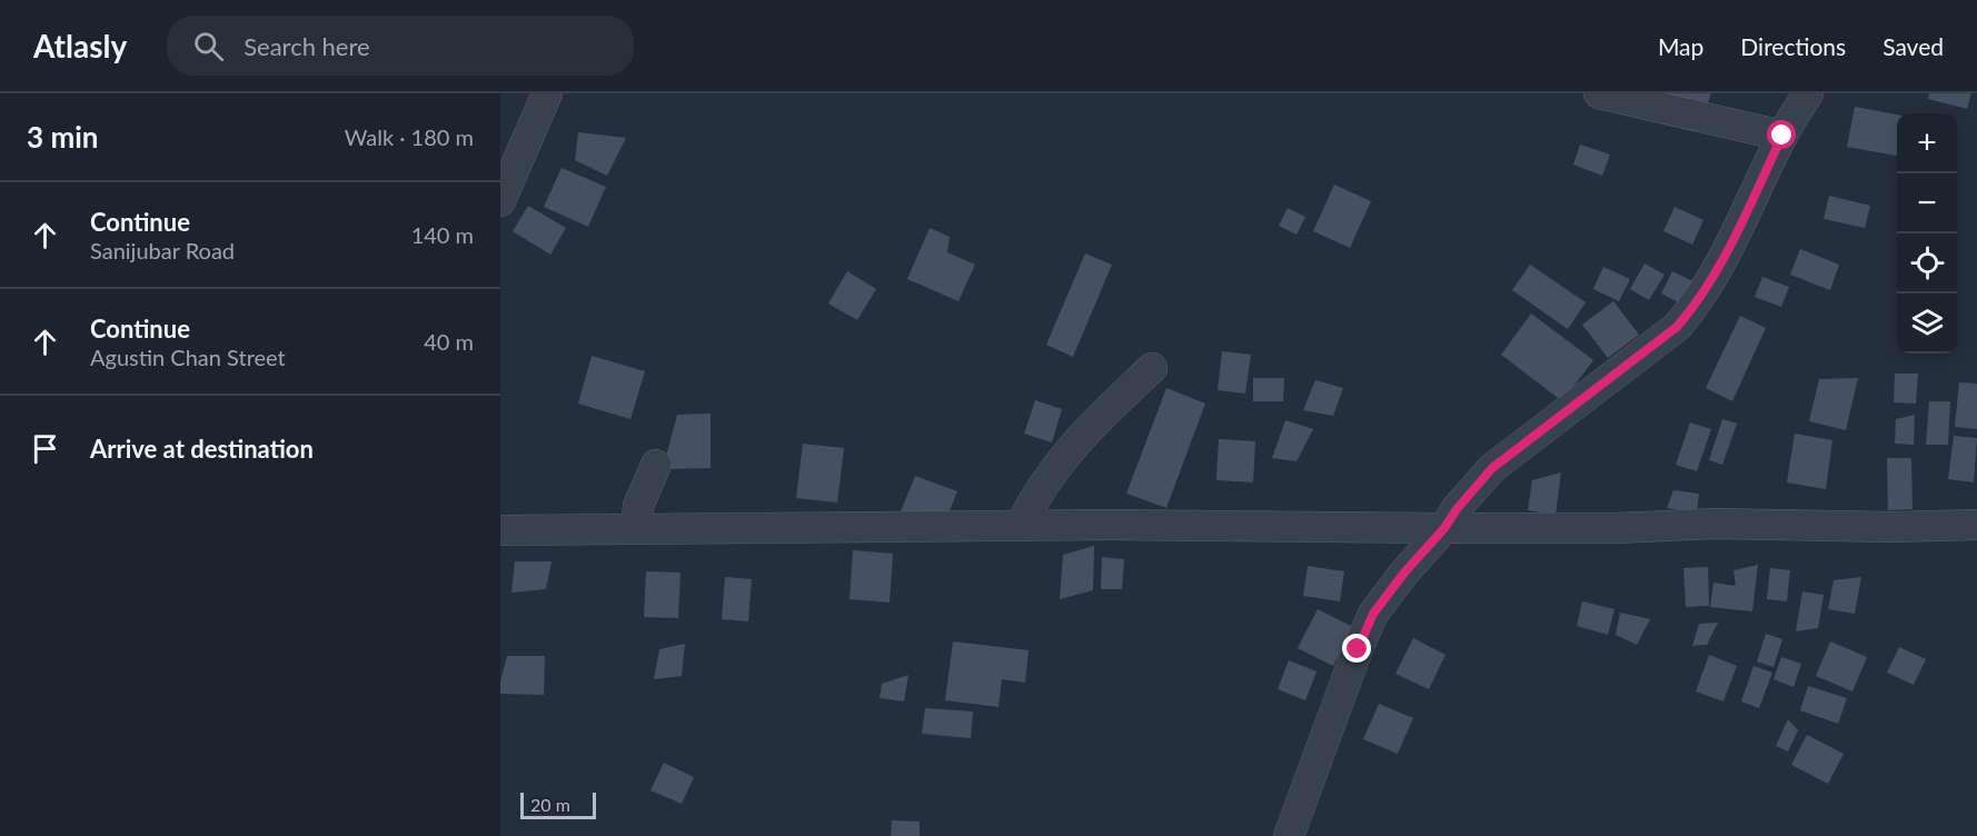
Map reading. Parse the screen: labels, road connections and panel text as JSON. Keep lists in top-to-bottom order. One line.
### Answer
{"scale_bar":"20 m","page":{"header":"Atlasly","search":"Search here","nav":["Map","Directions","Saved"],"heading":["3 min","Walk · 180 m"],"map_buttons":["+","−"],"list":[["Continue","Sanijubar Road","140 m"],["Continue","Agustin Chan Street","40 m"],"Arrive at destination"],"scale":"20 m"}}
